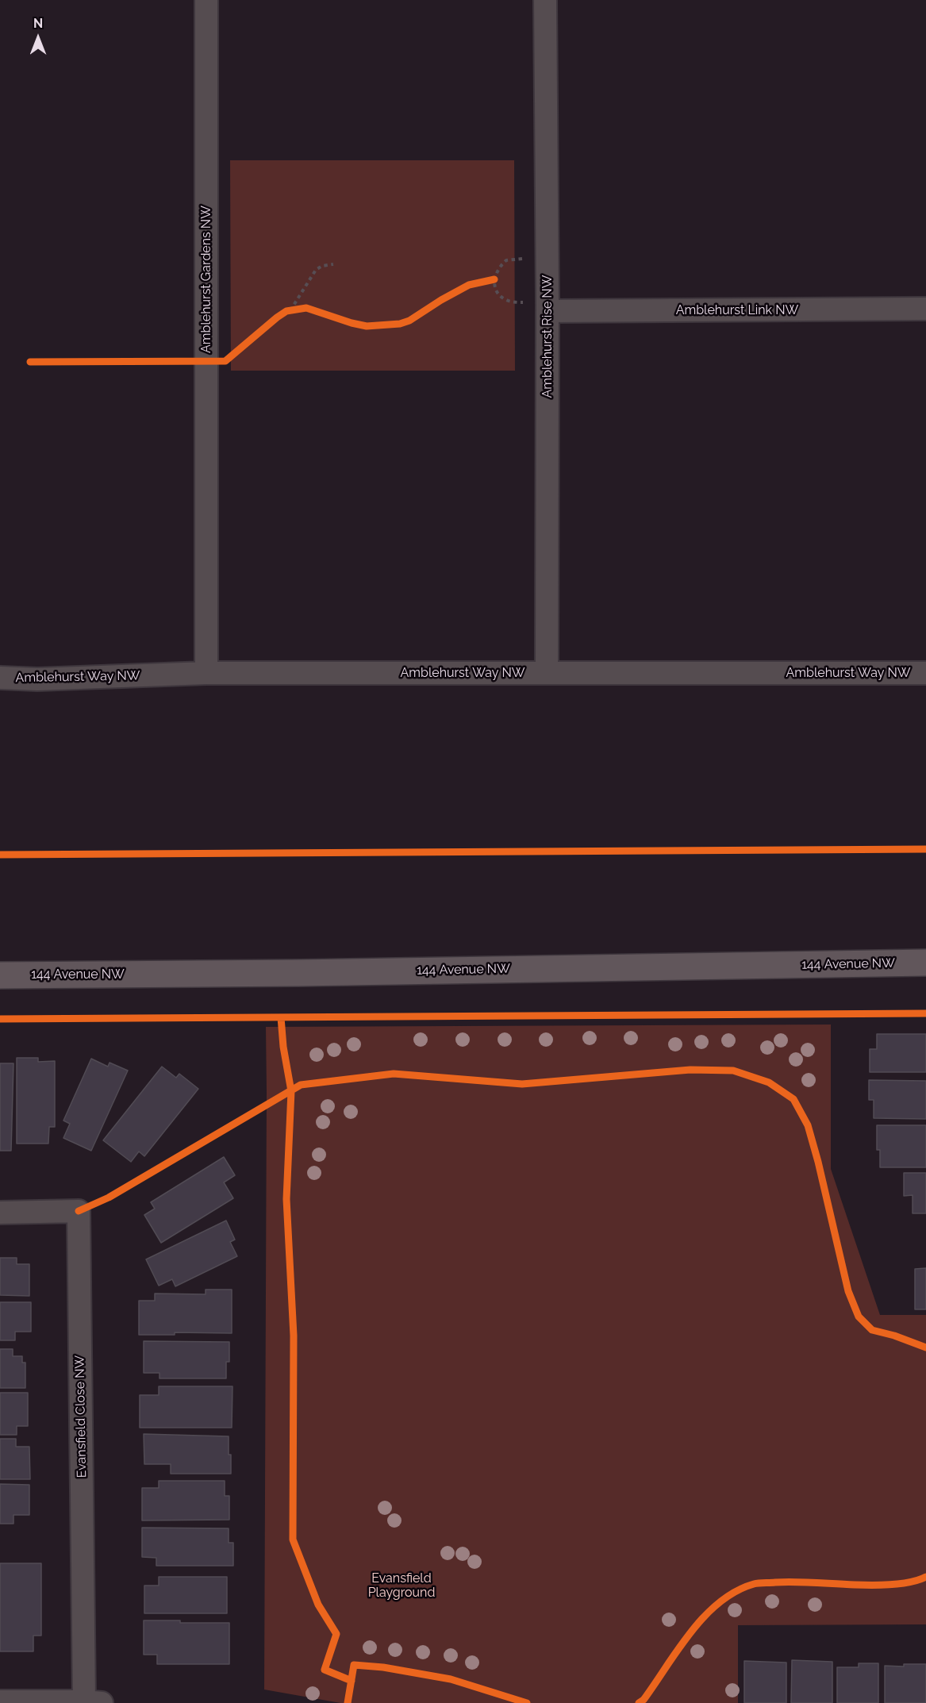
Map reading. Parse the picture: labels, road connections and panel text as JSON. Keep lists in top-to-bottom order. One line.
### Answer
{"streets":{"main road":["144 Avenue NW"],"street":["Amblehurst Gardens NW","Amblehurst Link NW","Amblehurst Rise NW","Amblehurst Way NW","Evansfield Close NW"]},"crossings":[["Amblehurst Gardens NW","Amblehurst Way NW"],["Amblehurst Link NW","Amblehurst Rise NW"],["Amblehurst Rise NW","Amblehurst Way NW"]],"parks":["Evansfield Playground"],"north":"top"}
